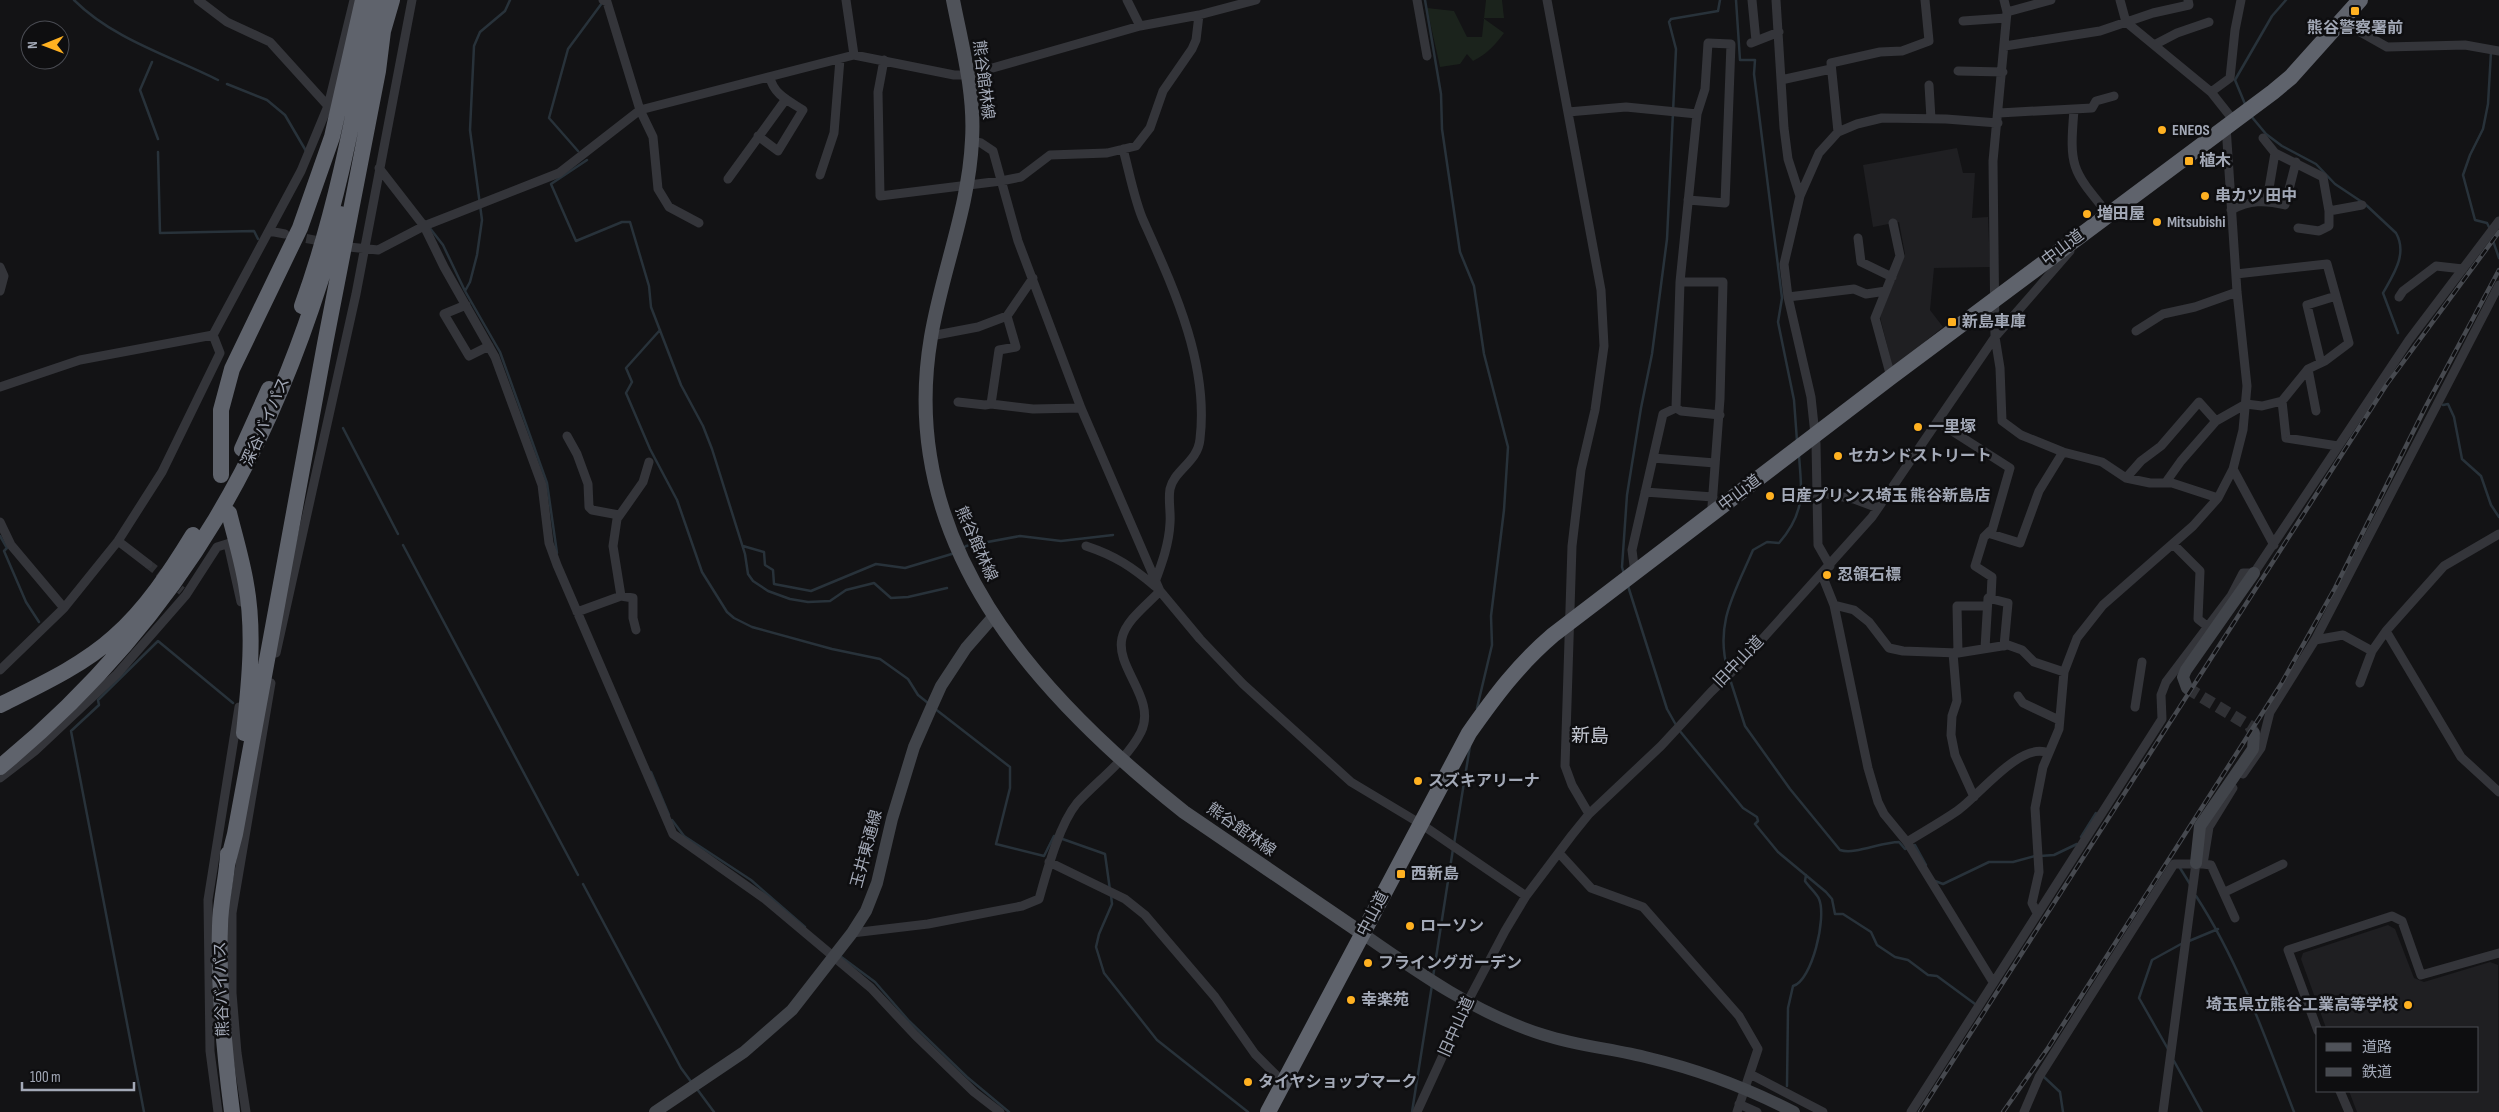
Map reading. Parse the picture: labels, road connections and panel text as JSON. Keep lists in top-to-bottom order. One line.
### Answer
{"streets":{"highway":["中山道","深谷バイパス","熊谷バイパス"],"main road":["熊谷館林線"],"street":["旧中山道","玉井東通線"]},"crossings":[["熊谷館林線","中山道"],["熊谷館林線","玉井東通線"],["中山道","旧中山道"]],"districts":["新島"],"places":{"transit":["熊谷警察署前","植木","新島車庫","西新島"],"other":["ENEOS","串カツ 田中","増田屋","Mitsubishi","一里塚","セカンドストリート","日産プリンス埼玉 熊谷新島店","忍領石標","スズキアリーナ","ローソン","フライングガーデン","幸楽苑","埼玉県立熊谷工業高等学校","タイヤショップマーク"]},"legend":["道路","鉄道"],"scale_bar":"100 m","north":"left"}
